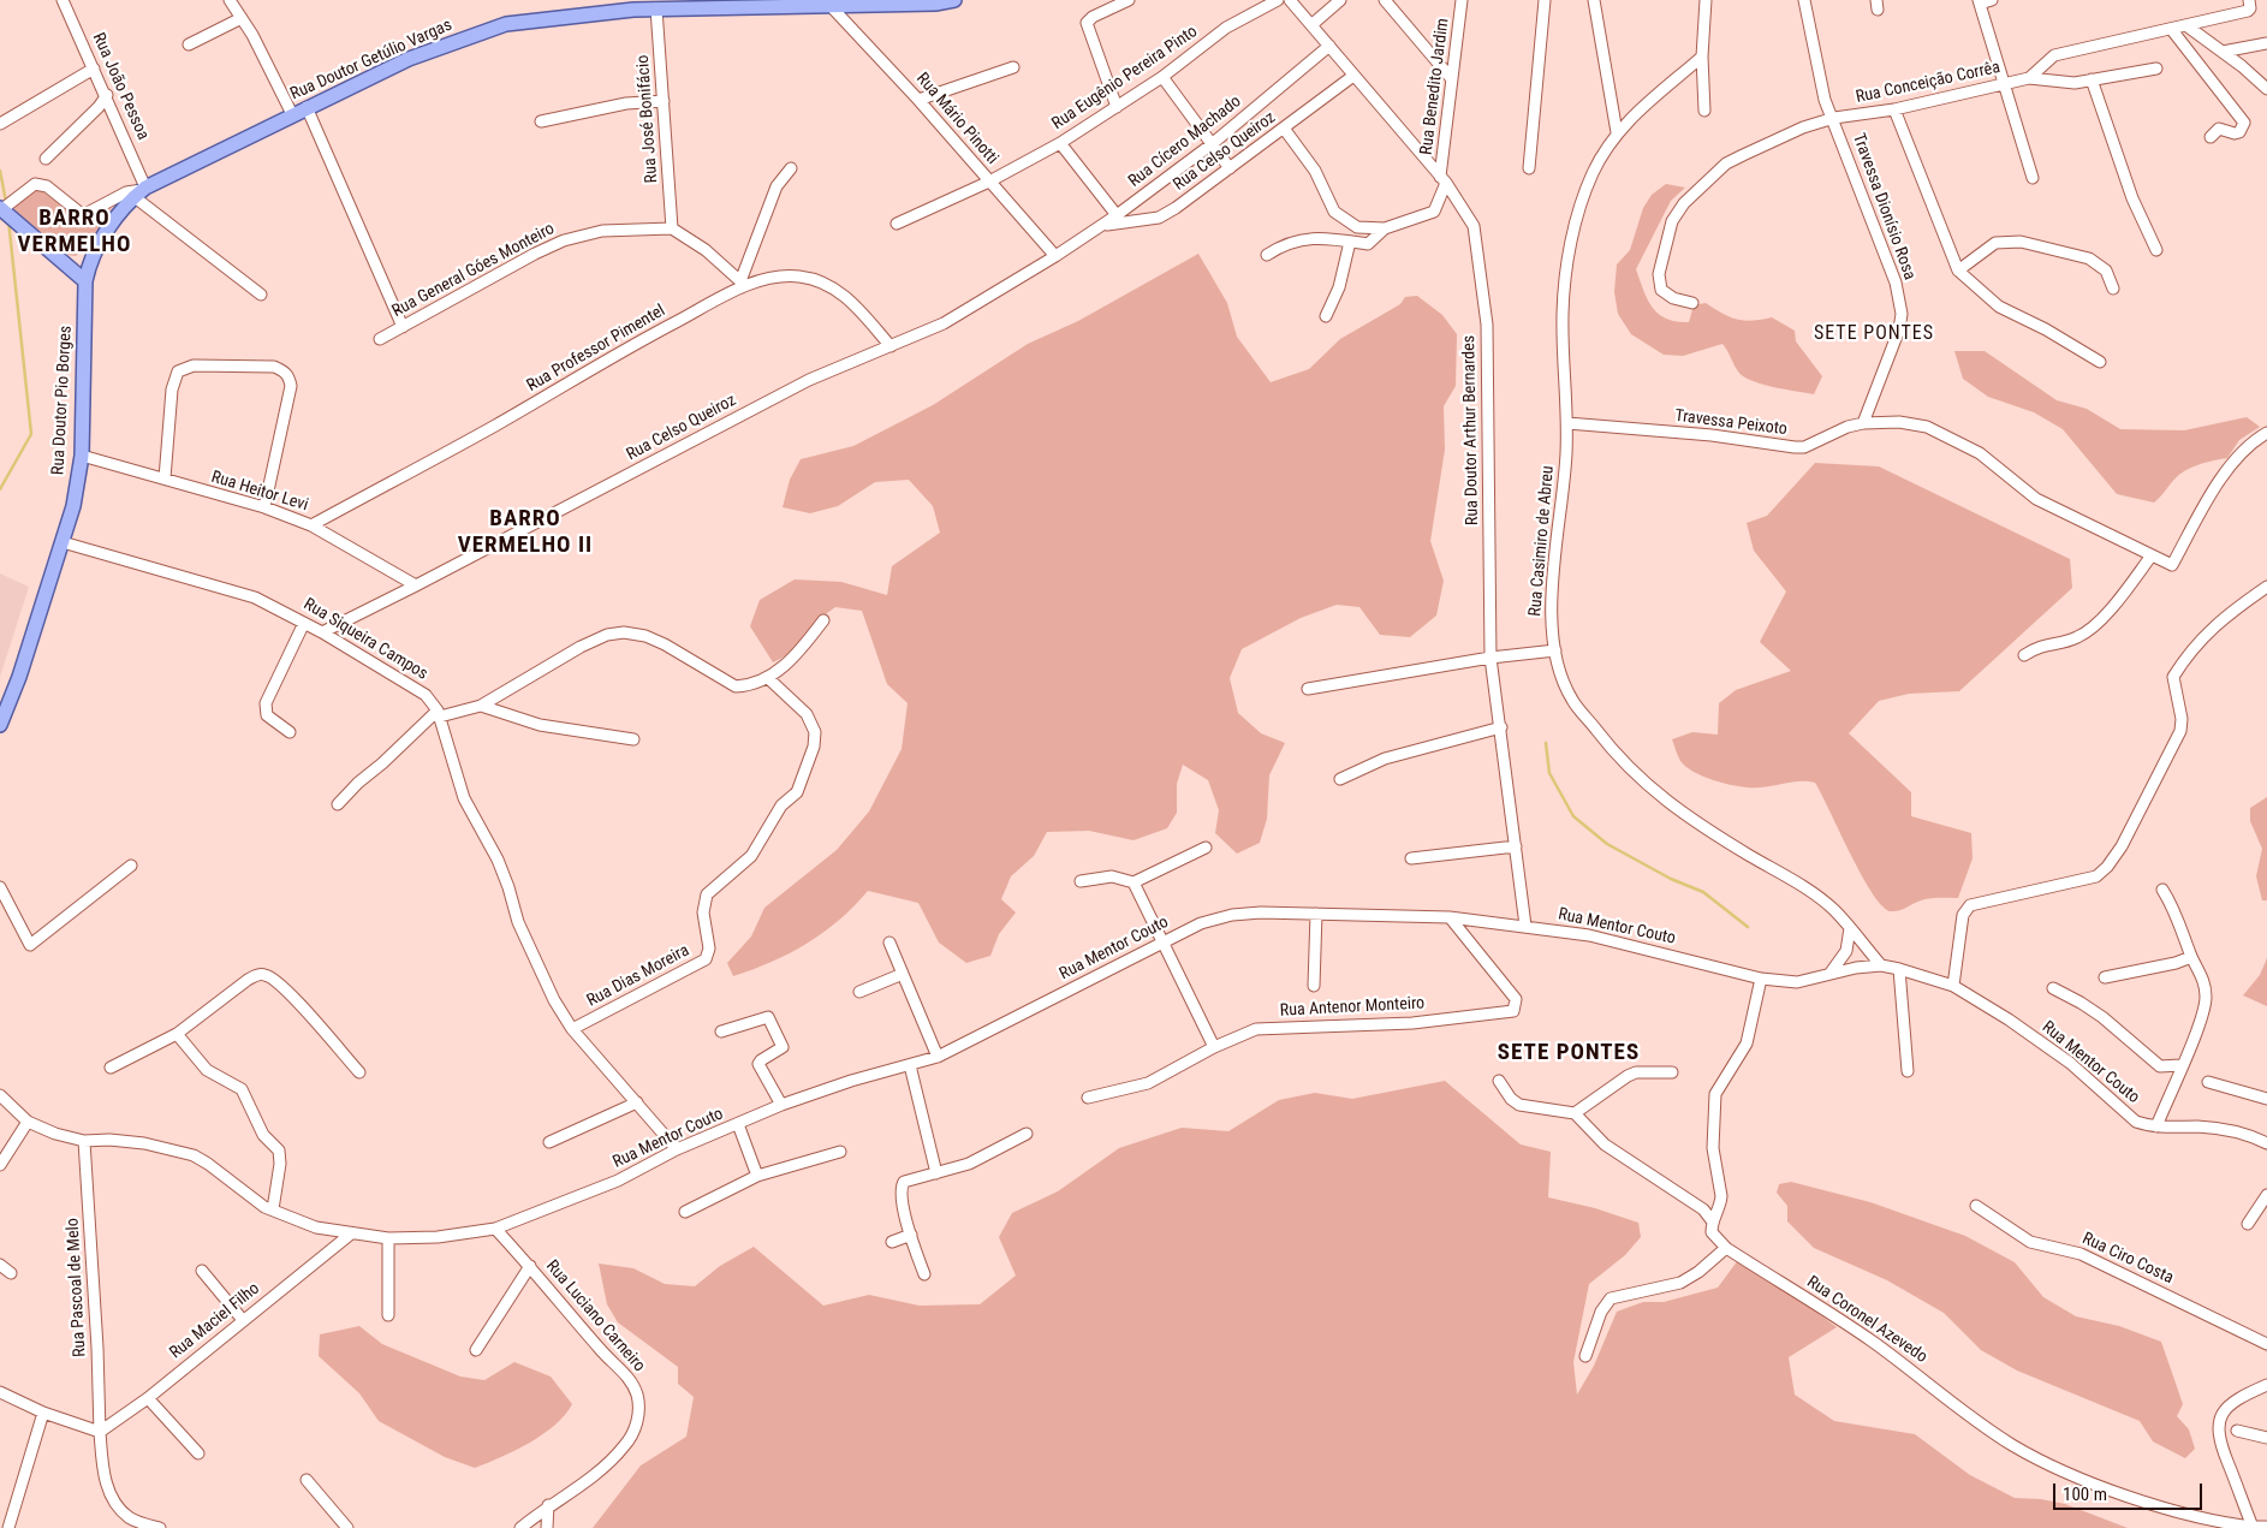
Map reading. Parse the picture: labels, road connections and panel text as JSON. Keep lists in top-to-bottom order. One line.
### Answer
{"streets":{"main road":["Rua Doutor Getúlio Vargas","Rua Doutor Pio Borges"],"street":["Rua Eugênio Pereira Pinto","Rua Conceição Corrêa","Rua João Pessoa","Rua Benedito Jardim","Rua José Bonifácio","Rua Mário Pinotti","Rua Cícero Machado","Rua Celso Queiroz","Travessa Dionísio Rosa","Rua General Góes Monteiro","Rua Professor Pimentel","Travessa Peixoto","Rua Doutor Arthur Bernardes","Rua Heitor Levi","Rua Casimiro de Abreu","Rua Siqueira Campos","Rua Mentor Couto","Rua Dias Moreira","Rua Antenor Monteiro","Rua Ciro Costa","Rua Pascoal de Melo","Rua Luciano Carneiro","Rua Coronel Azevedo","Rua Maciel Filho"]},"crossings":[["Rua Doutor Getúlio Vargas","Rua João Pessoa"],["Rua Doutor Getúlio Vargas","Rua José Bonifácio"],["Rua Doutor Getúlio Vargas","Rua Mário Pinotti"],["Rua Doutor Getúlio Vargas","Rua Doutor Pio Borges"],["Rua Eugênio Pereira Pinto","Rua Mário Pinotti"],["Rua Conceição Corrêa","Travessa Dionísio Rosa"],["Rua Benedito Jardim","Rua Doutor Arthur Bernardes"],["Rua José Bonifácio","Rua General Góes Monteiro"],["Rua Mário Pinotti","Rua Cícero Machado"],["Rua Mário Pinotti","Rua Celso Queiroz"],["Rua Cícero Machado","Rua Celso Queiroz"],["Rua Cícero Machado","Rua Doutor Arthur Bernardes"],["Rua Celso Queiroz","Rua Professor Pimentel"],["Rua Celso Queiroz","Rua Doutor Arthur Bernardes"],["Rua Celso Queiroz","Rua Heitor Levi"],["Rua Celso Queiroz","Rua Siqueira Campos"],["Travessa Dionísio Rosa","Travessa Peixoto"],["Rua Professor Pimentel","Rua Heitor Levi"],["Rua Doutor Pio Borges","Rua Heitor Levi"],["Rua Doutor Pio Borges","Rua Siqueira Campos"],["Travessa Peixoto","Rua Casimiro de Abreu"],["Rua Doutor Arthur Bernardes","Rua Mentor Couto"],["Rua Casimiro de Abreu","Rua Mentor Couto"],["Rua Siqueira Campos","Rua Mentor Couto"],["Rua Siqueira Campos","Rua Dias Moreira"],["Rua Mentor Couto","Rua Antenor Monteiro"],["Rua Mentor Couto","Rua Pascoal de Melo"],["Rua Mentor Couto","Rua Luciano Carneiro"],["Rua Mentor Couto","Rua Maciel Filho"],["Rua Pascoal de Melo","Rua Maciel Filho"]],"districts":["BARRO VERMELHO","SETE PONTES","BARRO VERMELHO II","SETE PONTES"],"scale_bar":"100 m"}
